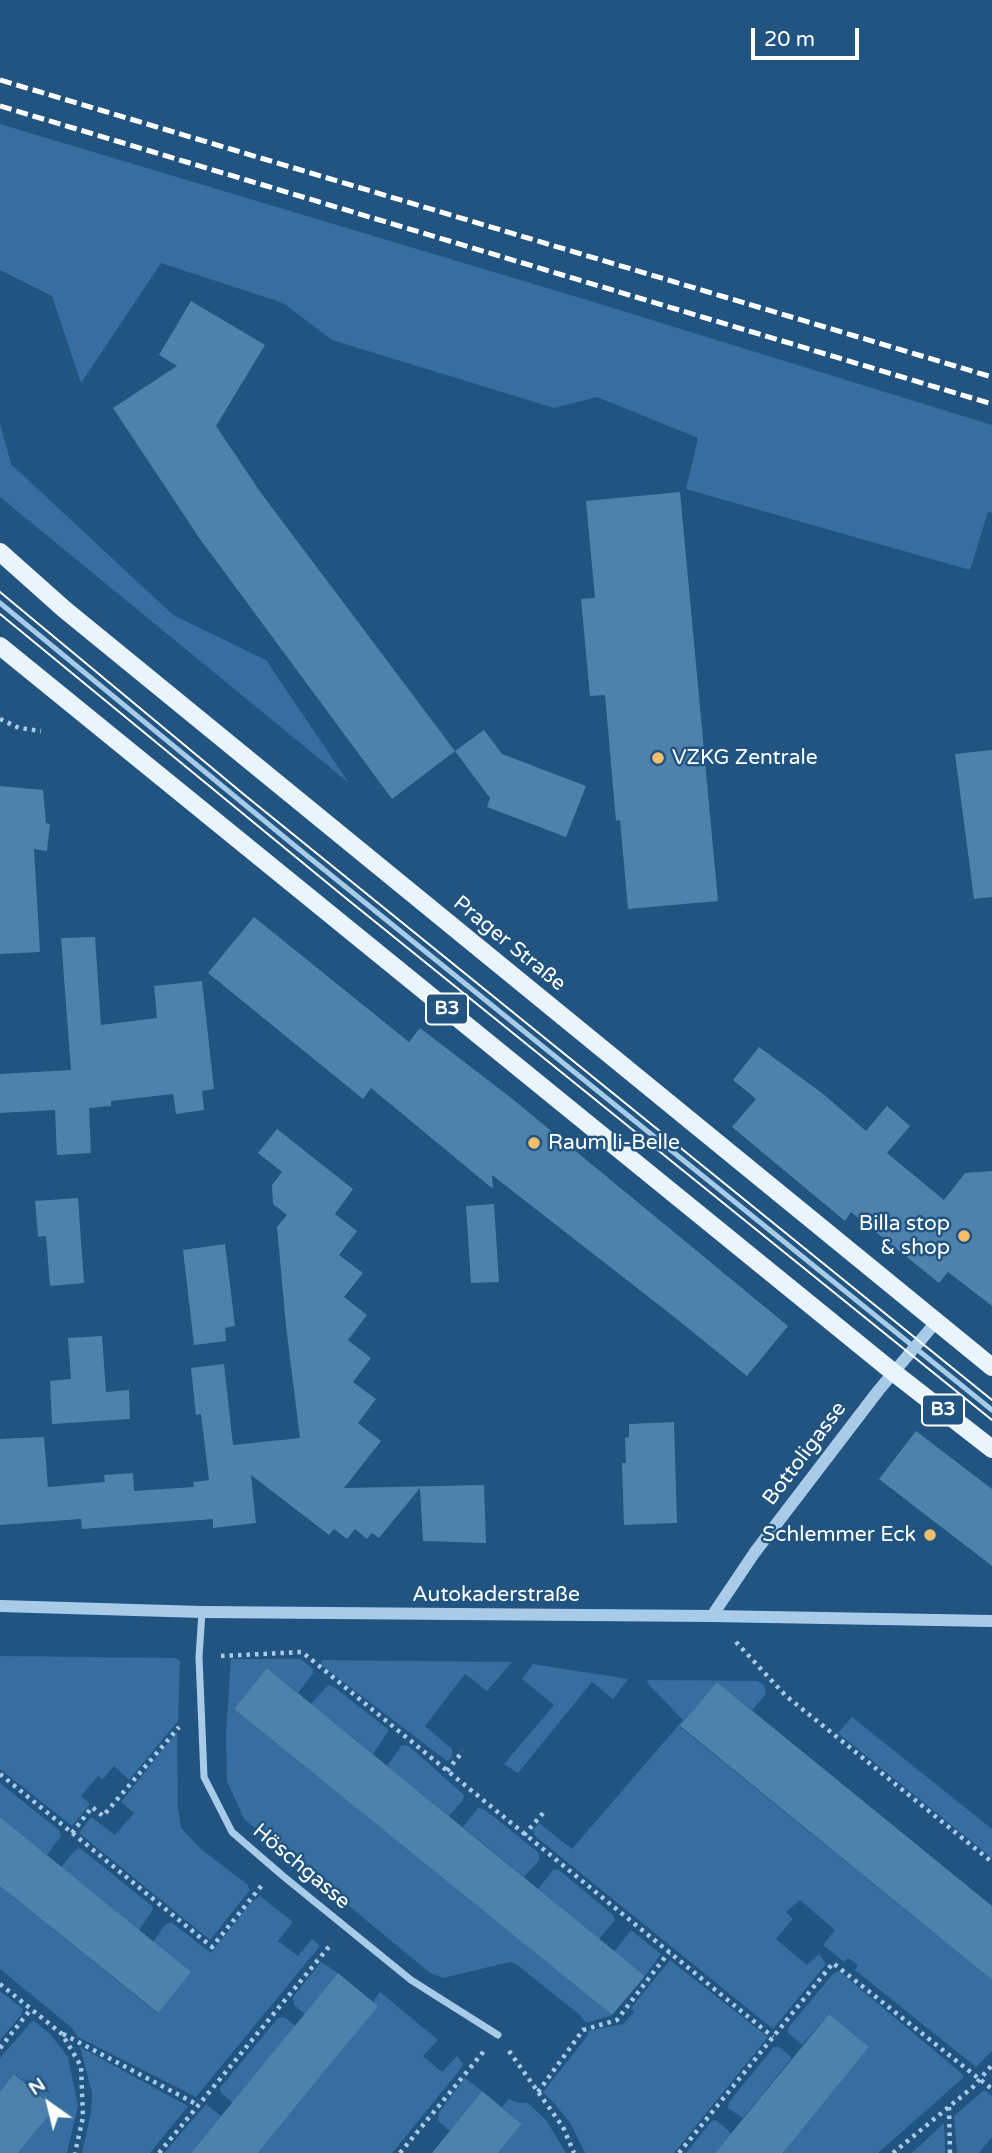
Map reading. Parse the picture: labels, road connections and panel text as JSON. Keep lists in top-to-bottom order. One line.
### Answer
{"streets":{"main road":["Prager Straße","B3"],"street":["Bottoligasse","Autokaderstraße","Höschgasse"]},"crossings":[["Prager Straße","Bottoligasse"],["B3","Bottoligasse"],["Bottoligasse","Autokaderstraße"],["Autokaderstraße","Höschgasse"]],"places":["VZKG Zentrale","Raum li-Belle","Billa stop & shop","Schlemmer Eck"],"scale_bar":"20 m","north":"top left"}
